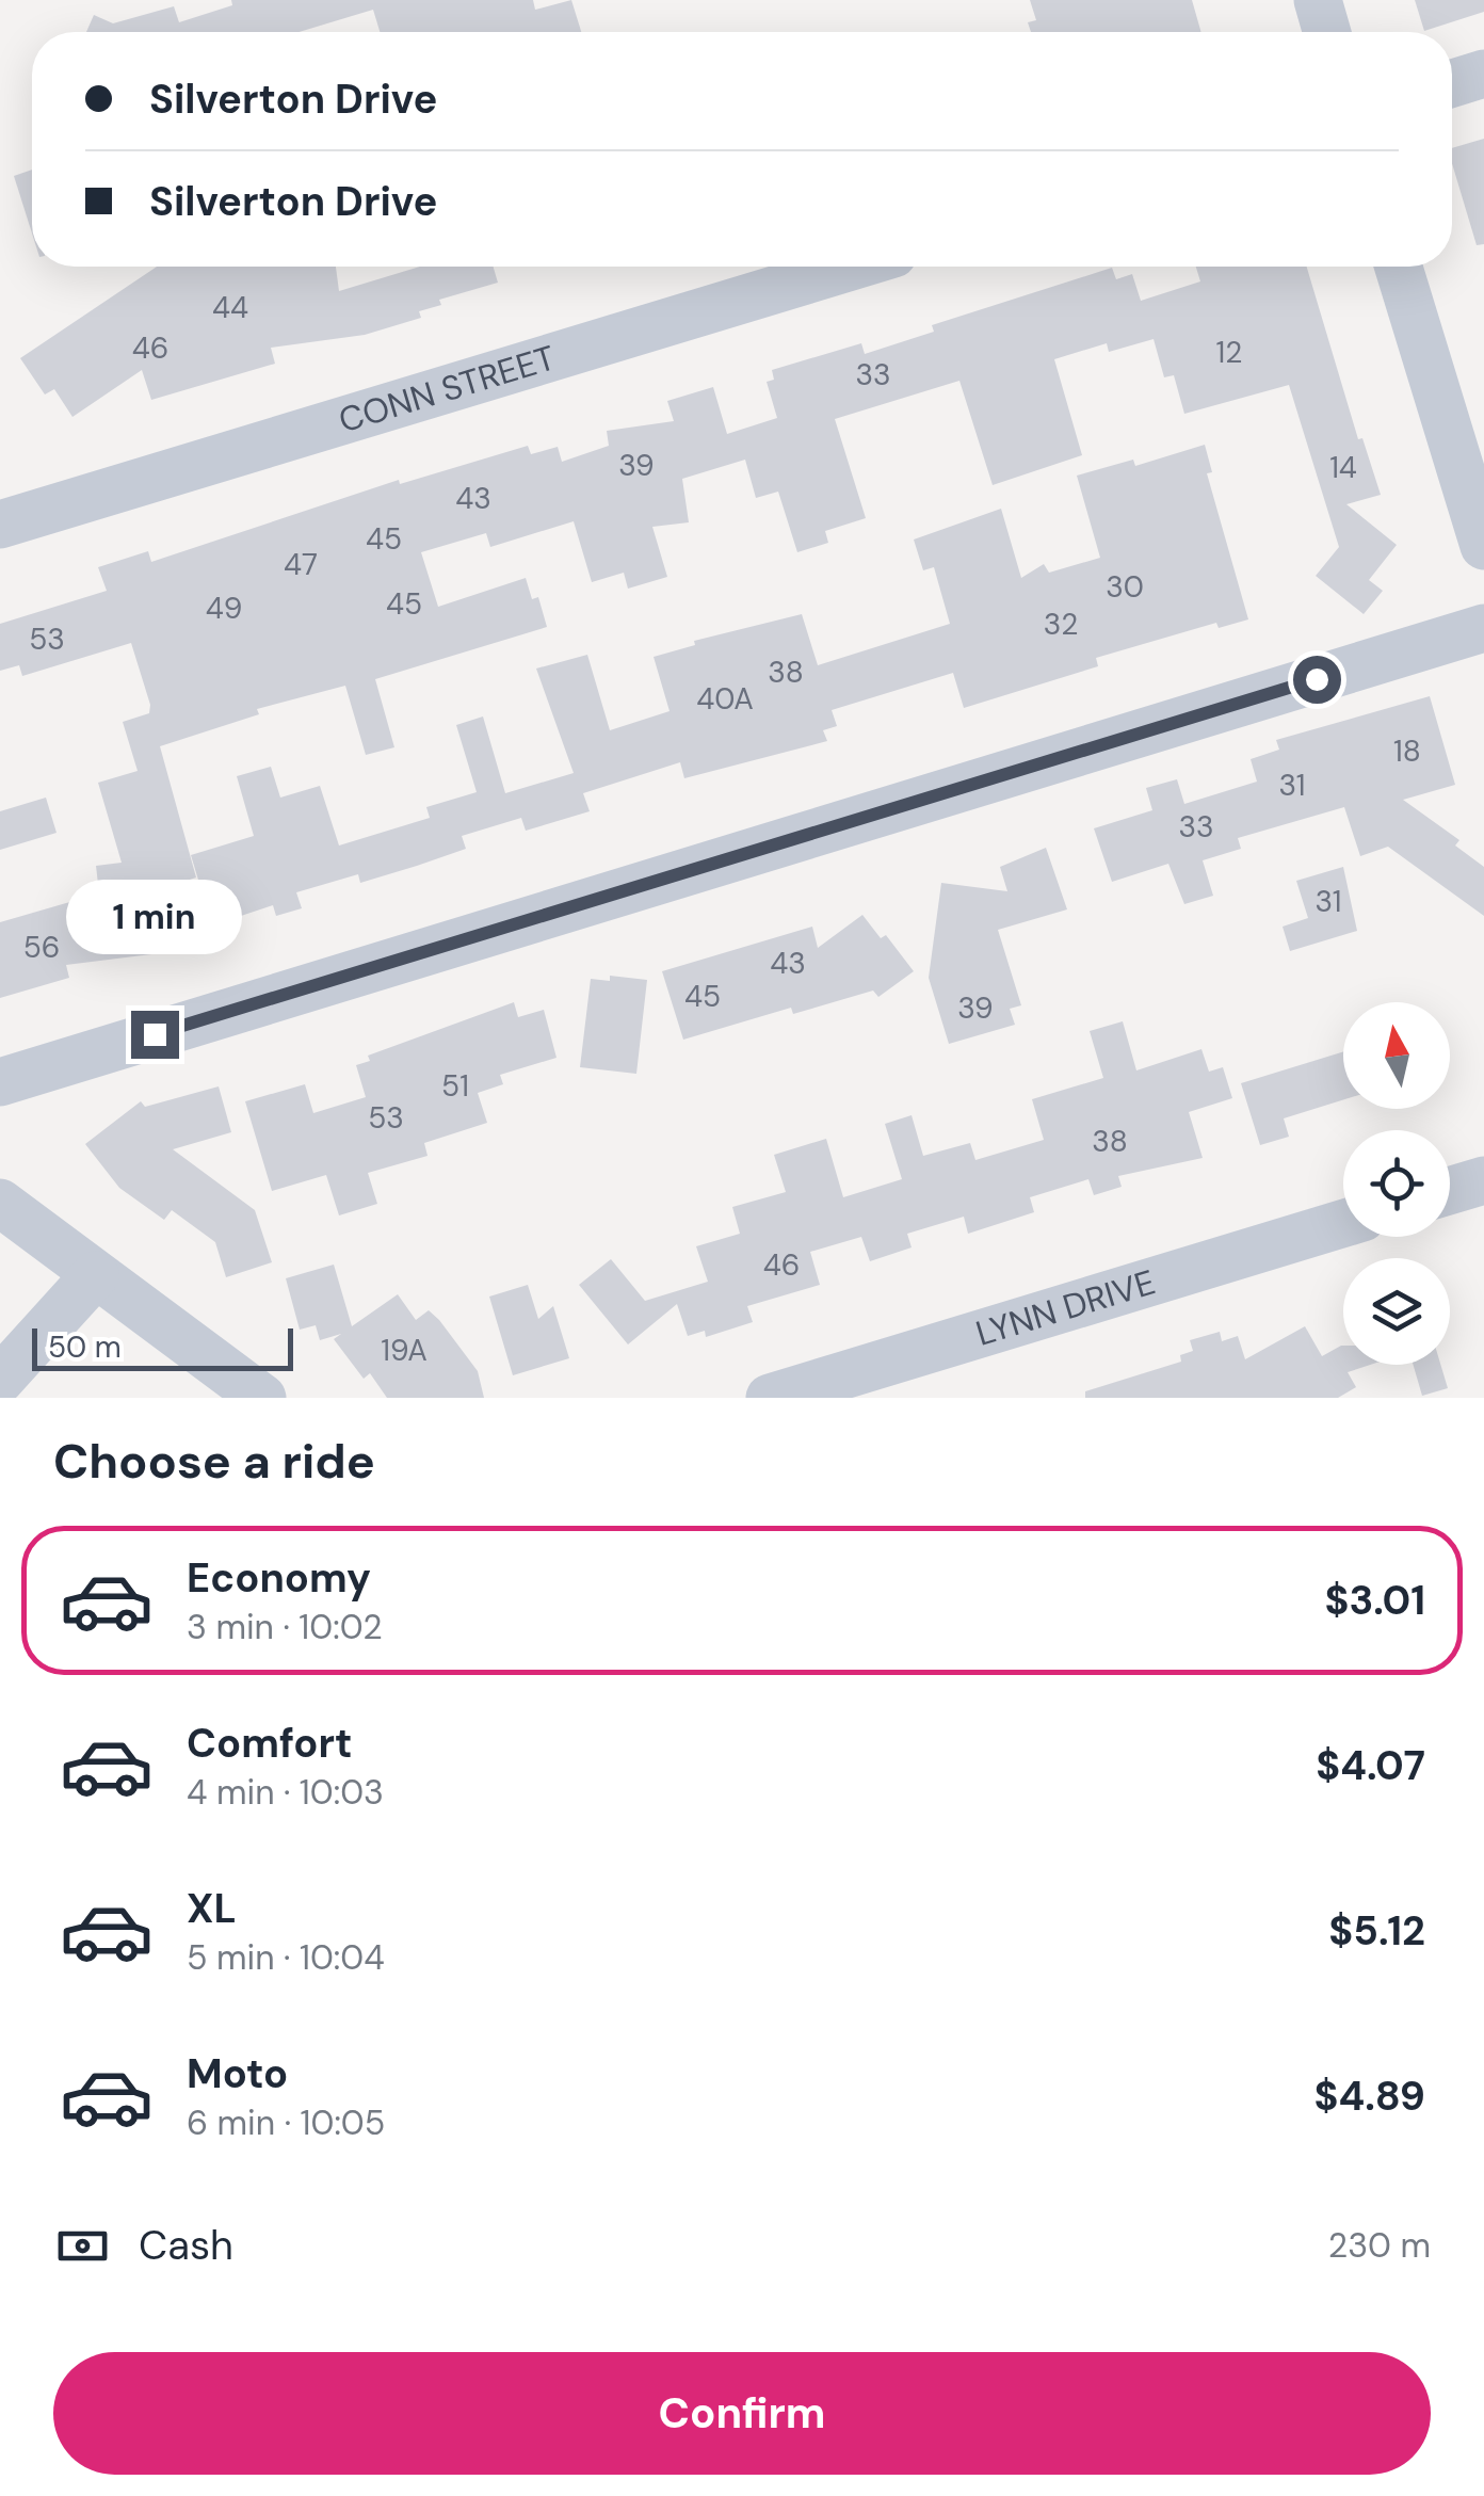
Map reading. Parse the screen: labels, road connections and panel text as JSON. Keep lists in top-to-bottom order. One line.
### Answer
{"streets":{"street":["CONN STREET","LYNN DRIVE"]},"house_numbers":["44","46","12","33","39","14","43","45","47","30","45","49","32","53","38","40A","18","31","33","31","56","43","45","39","51","53","38","46","19A"],"scale_bar":"50 m","north":"top","page":{"banner":["Silverton Drive","Silverton Drive"],"bubble":"1 min","scale":"50 m","heading":"Choose a ride","list":[{"name":"Economy","note":"3 min · 10:02","value":"$3.01"},{"name":"Comfort","note":"4 min · 10:03","value":"$4.07"},{"name":"XL","note":"5 min · 10:04","value":"$5.12"},{"name":"Moto","note":"6 min · 10:05","value":"$4.89"}],"pay":["Cash","230 m"],"buttons":"Confirm"}}
